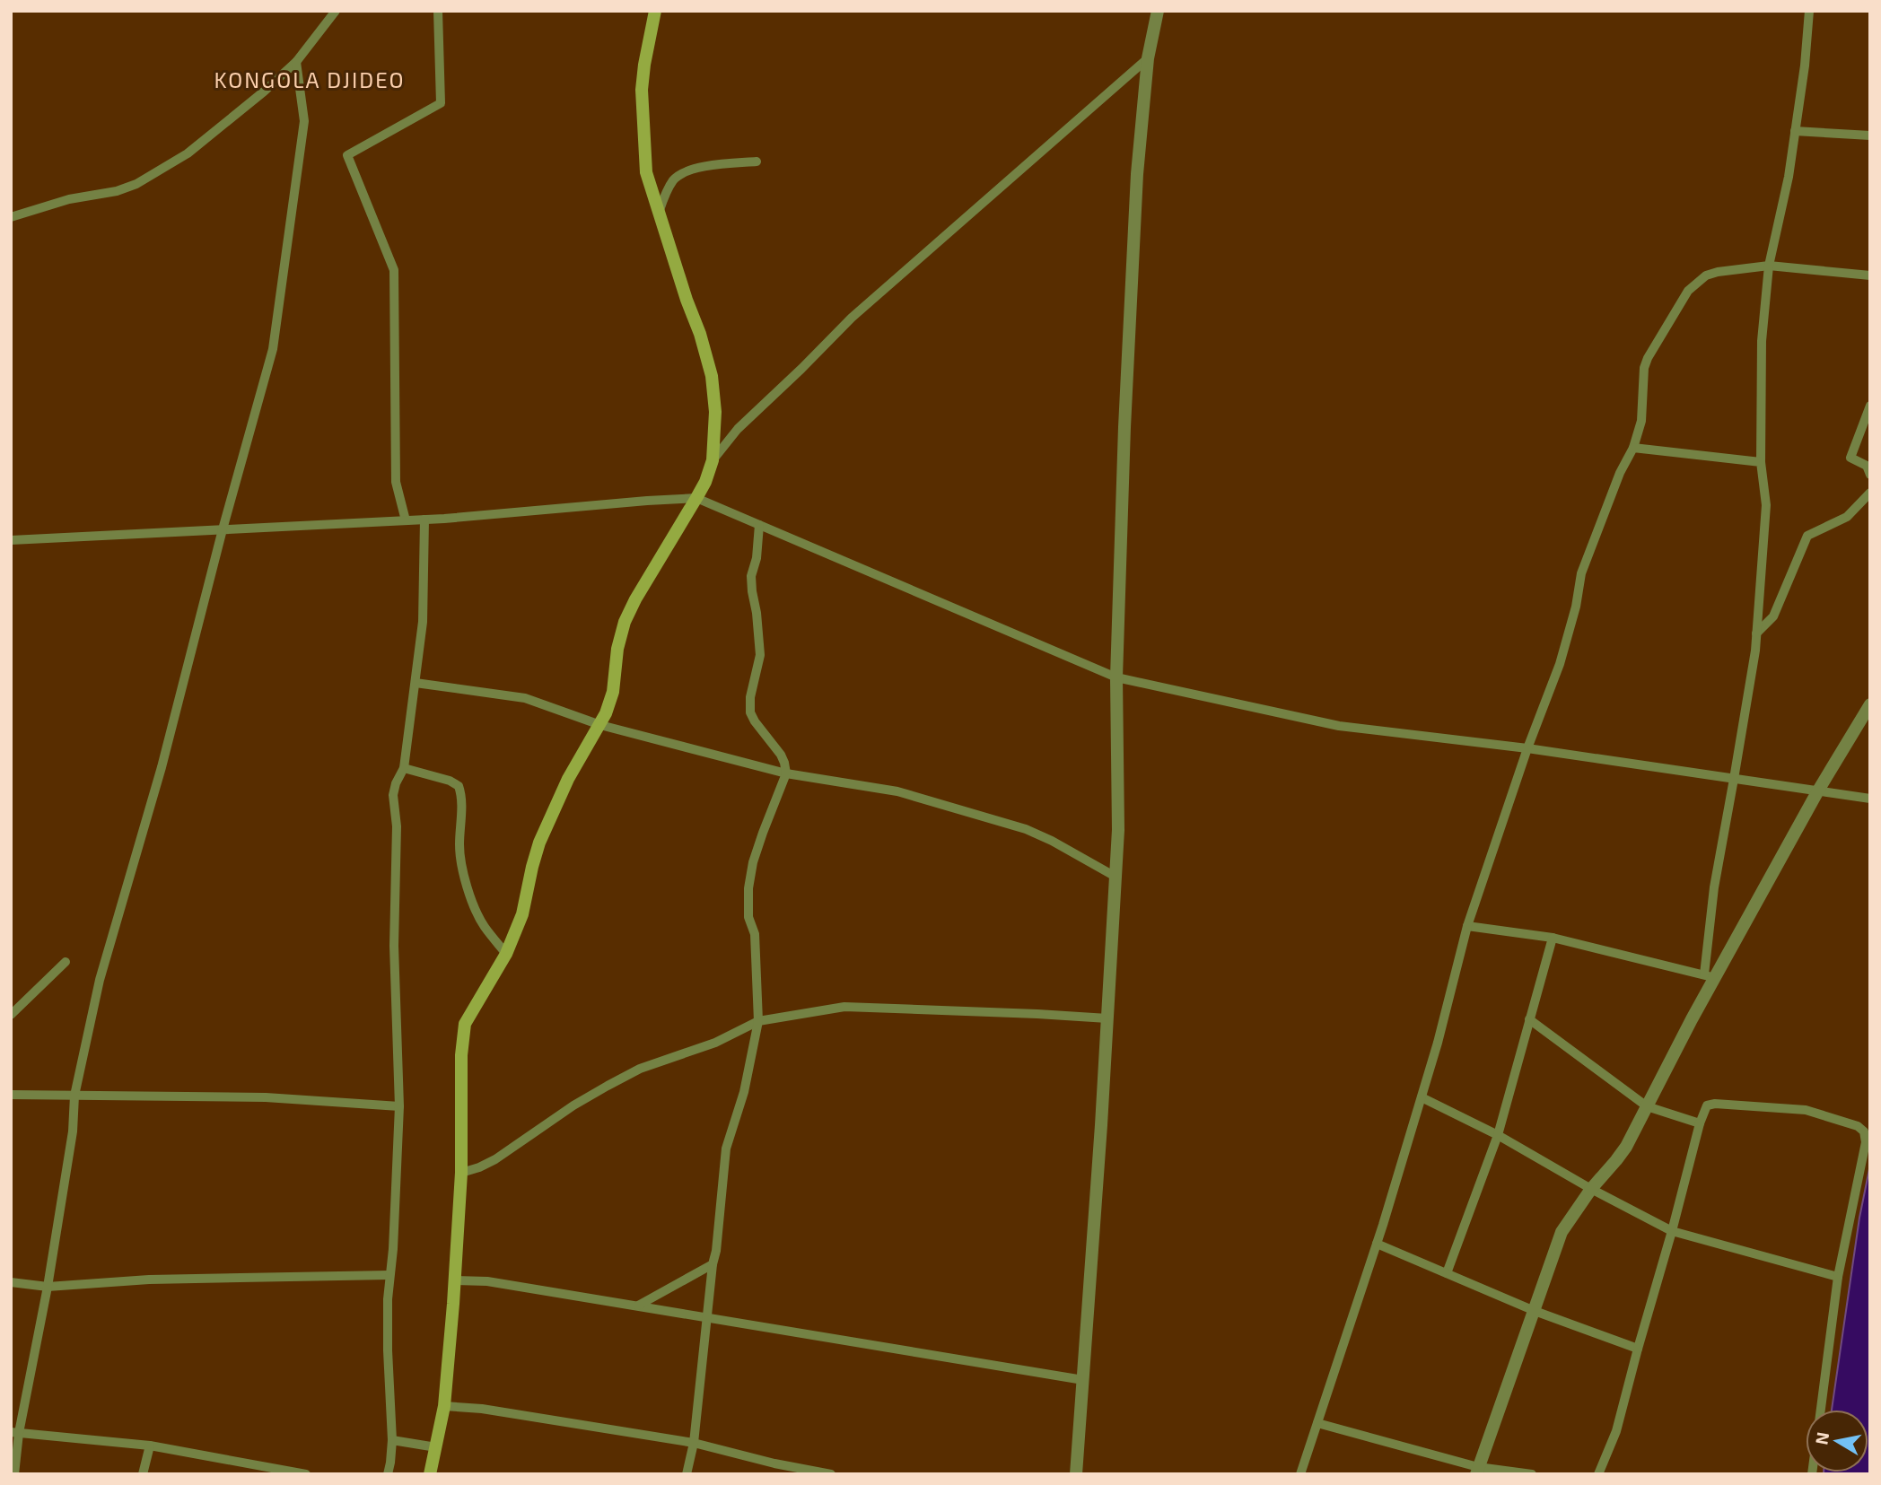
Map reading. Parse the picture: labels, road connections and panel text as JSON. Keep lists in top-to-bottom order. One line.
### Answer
{"districts":["KONGOLA DJIDEO"],"north":"left"}
